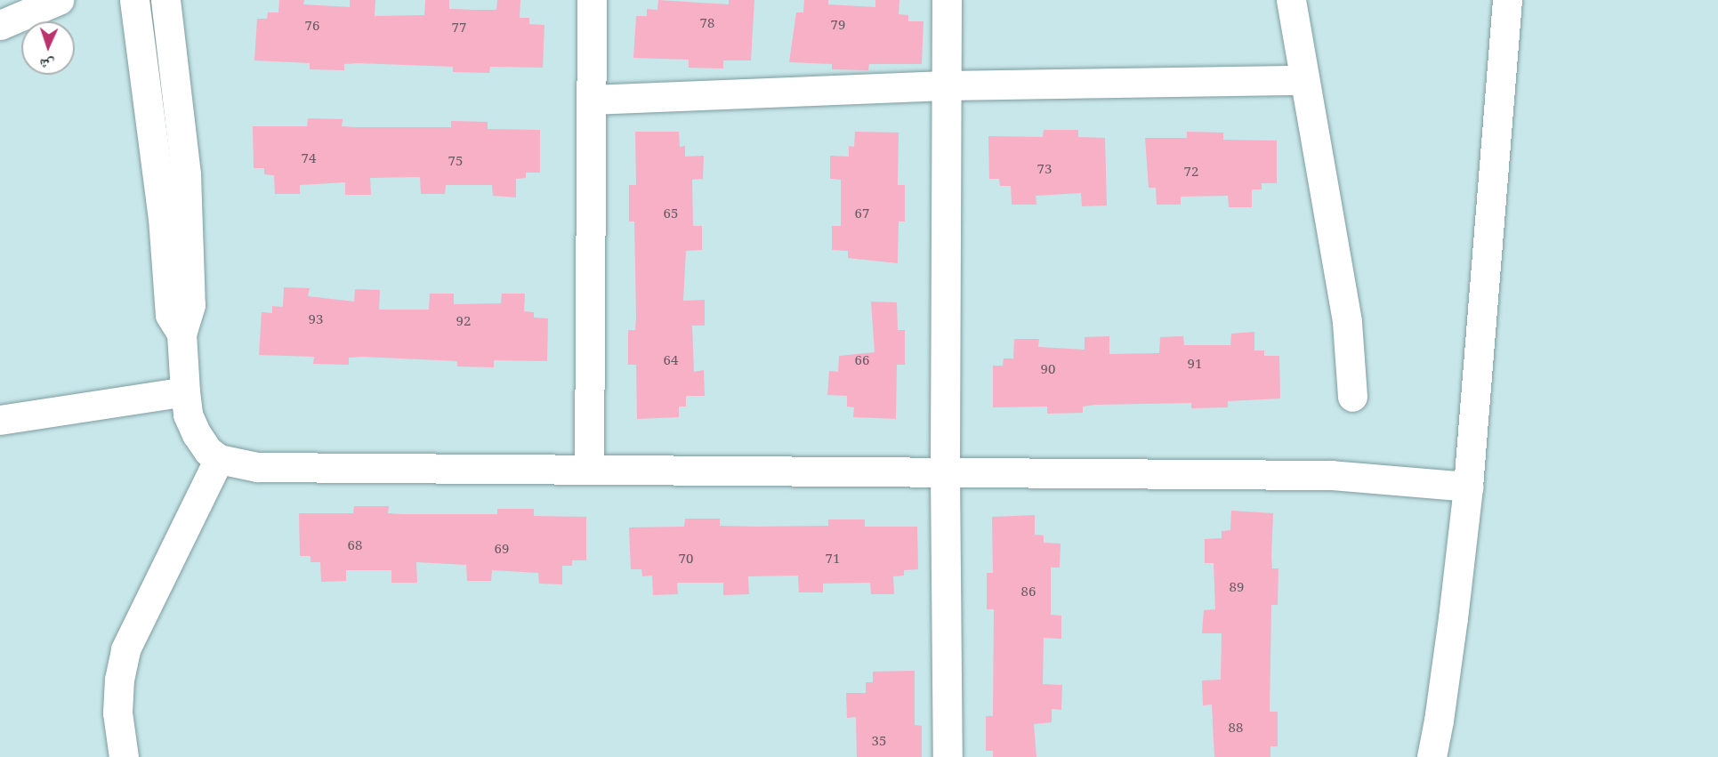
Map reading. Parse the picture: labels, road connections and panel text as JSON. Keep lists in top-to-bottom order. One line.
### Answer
{"house_numbers":["78","79","76","77","74","75","73","72","65","67","93","92","64","66","91","90","68","69","70","71","89","86","88","35"],"north":"bottom"}
